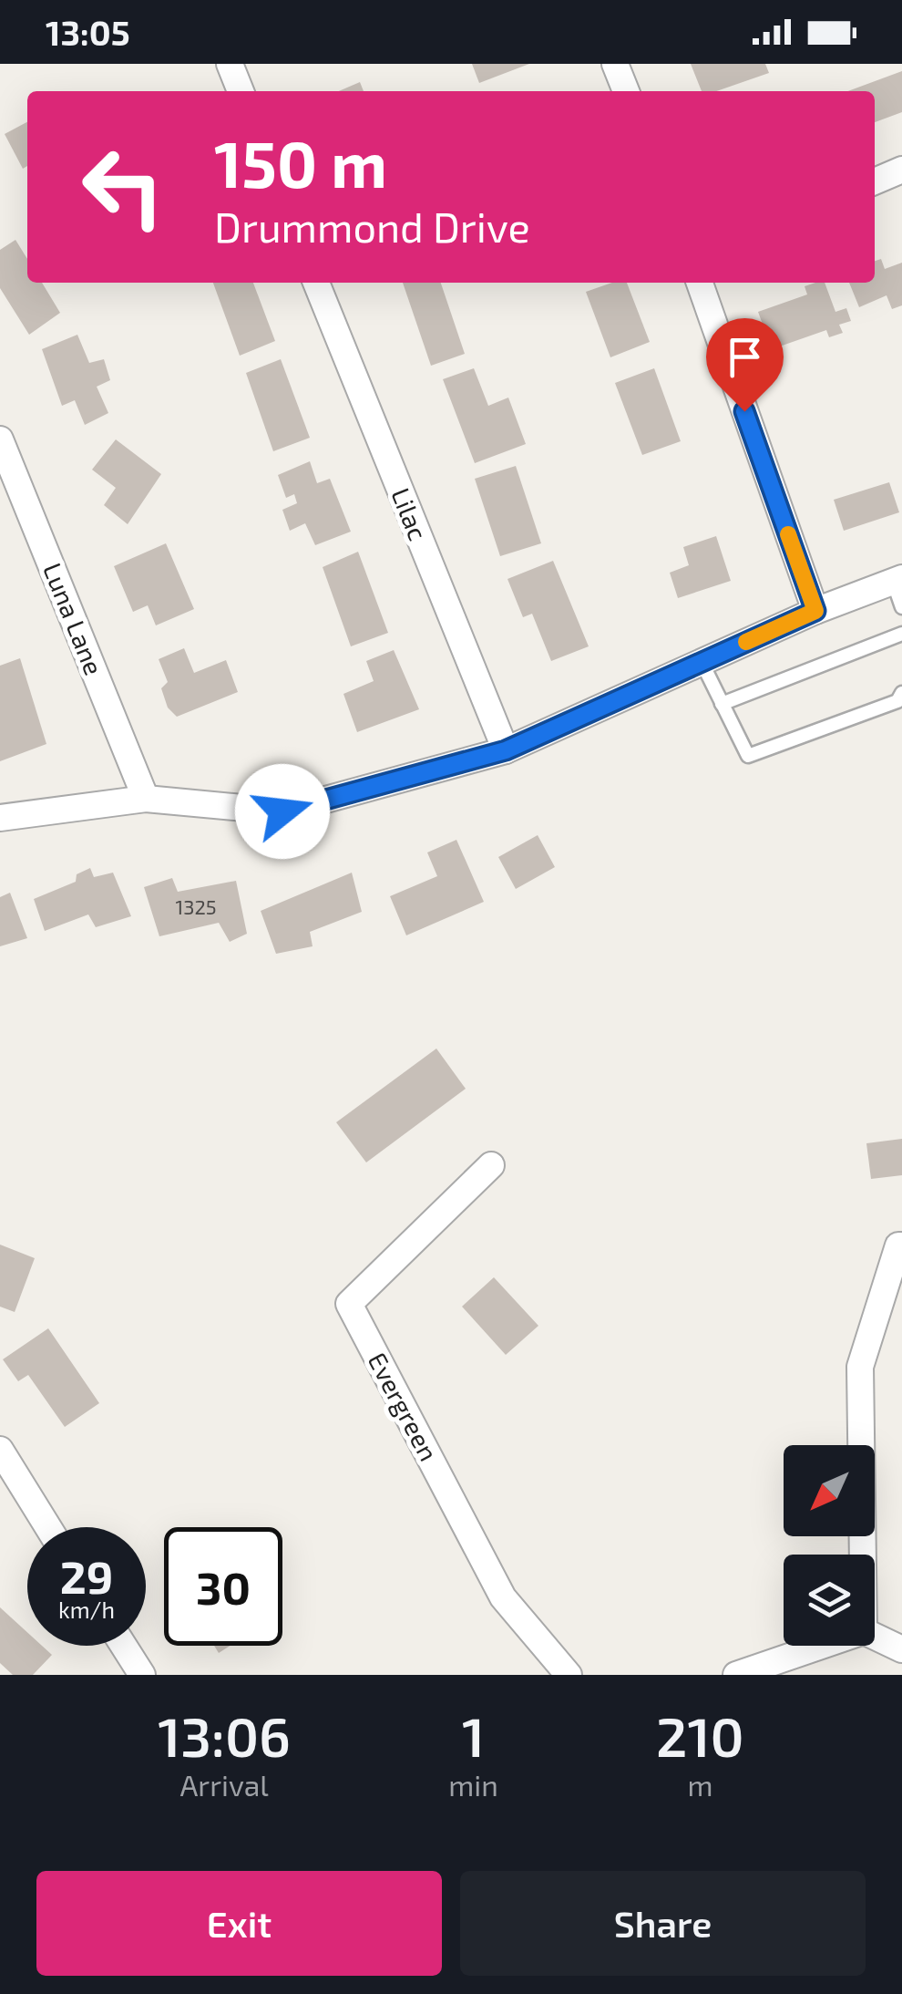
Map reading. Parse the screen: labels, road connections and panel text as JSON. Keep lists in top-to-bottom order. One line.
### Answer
{"streets":{"street":["Lilac","Luna Lane","Evergreen"]},"house_numbers":["1325"],"north":"bottom left","page":{"status":"13:05","turn":["150 m","Drummond Drive"],"speed":"29 km/h","limit":"30","eta":["13:06","Arrival","1","min","210","m"],"buttons":["Exit","Share"]}}
